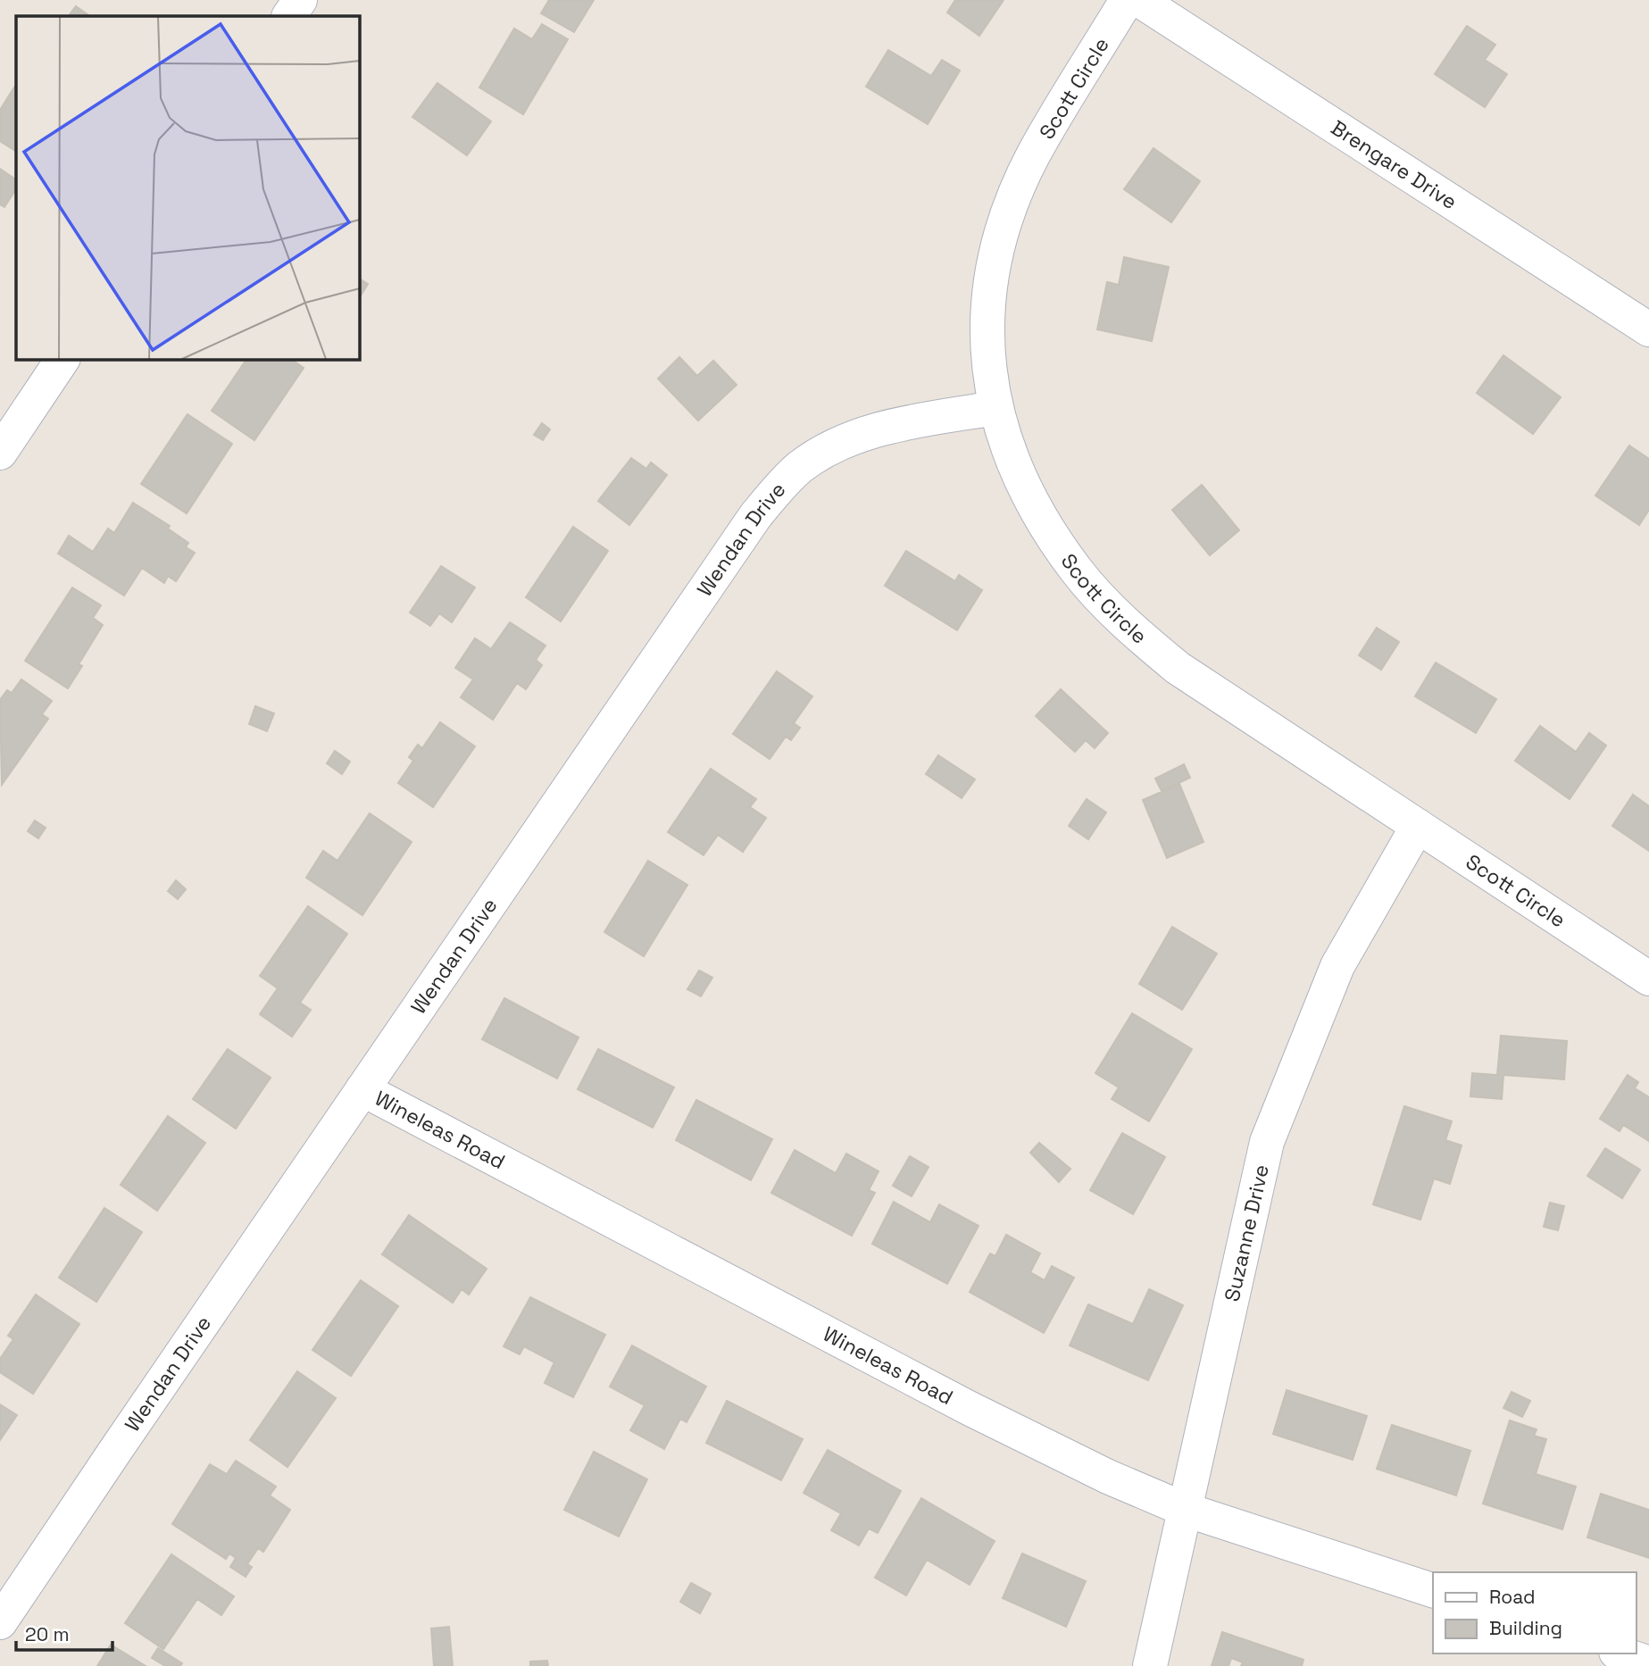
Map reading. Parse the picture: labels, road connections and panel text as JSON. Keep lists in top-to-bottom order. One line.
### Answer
{"streets":{"street":["Scott Circle","Brengare Drive","Wendan Drive","Wineleas Road","Suzanne Drive"]},"crossings":[["Scott Circle","Wendan Drive"],["Scott Circle","Suzanne Drive"],["Wendan Drive","Wineleas Road"],["Wineleas Road","Suzanne Drive"]],"legend":["Road","Building"],"scale_bar":"20 m"}
